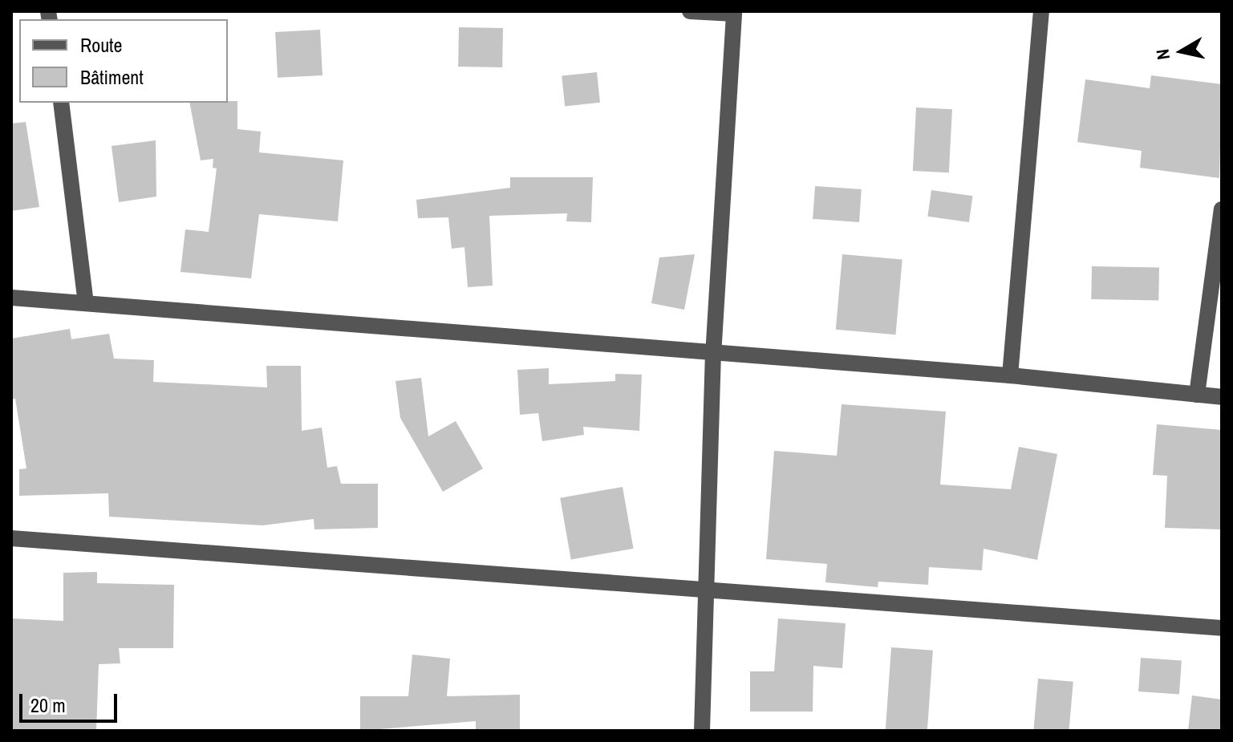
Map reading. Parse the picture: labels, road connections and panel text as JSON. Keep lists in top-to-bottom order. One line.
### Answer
{"legend":["Route","Bâtiment"],"scale_bar":"20 m","north":"left"}
